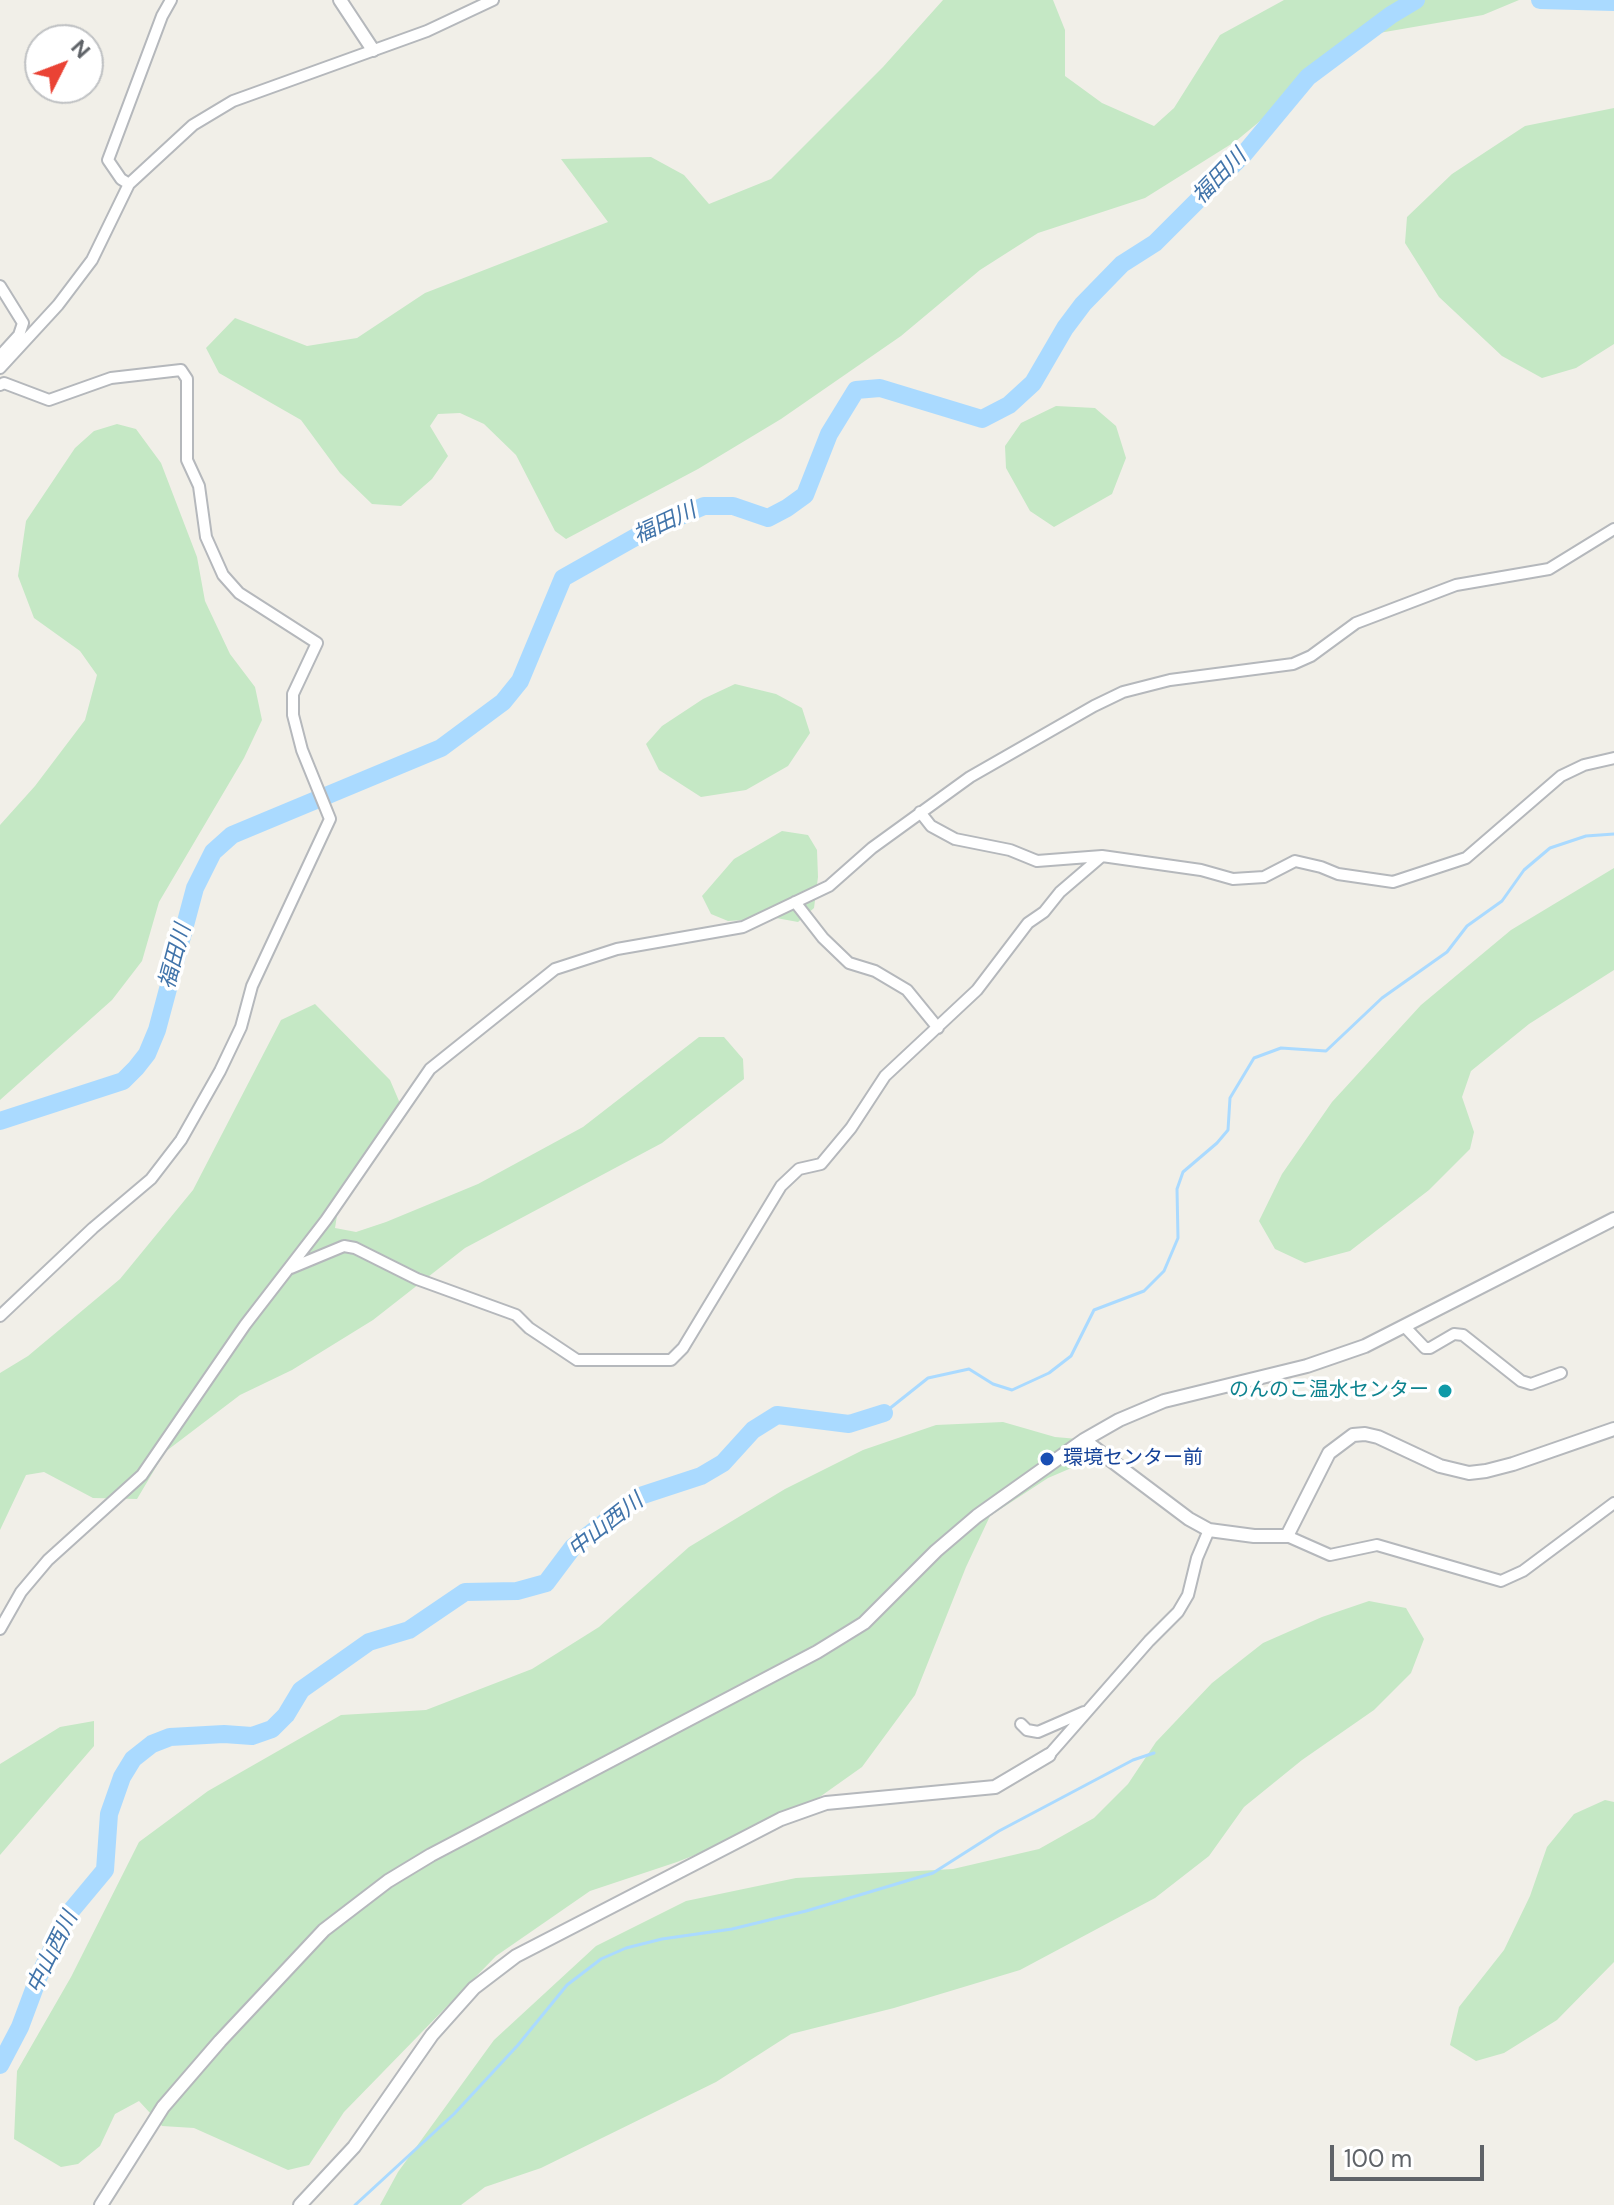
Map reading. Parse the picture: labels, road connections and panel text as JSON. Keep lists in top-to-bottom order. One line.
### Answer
{"water":["福田川","中山西川"],"places":["のんのこ温水センター","環境センター前"],"scale_bar":"100 m","north":"top right"}
